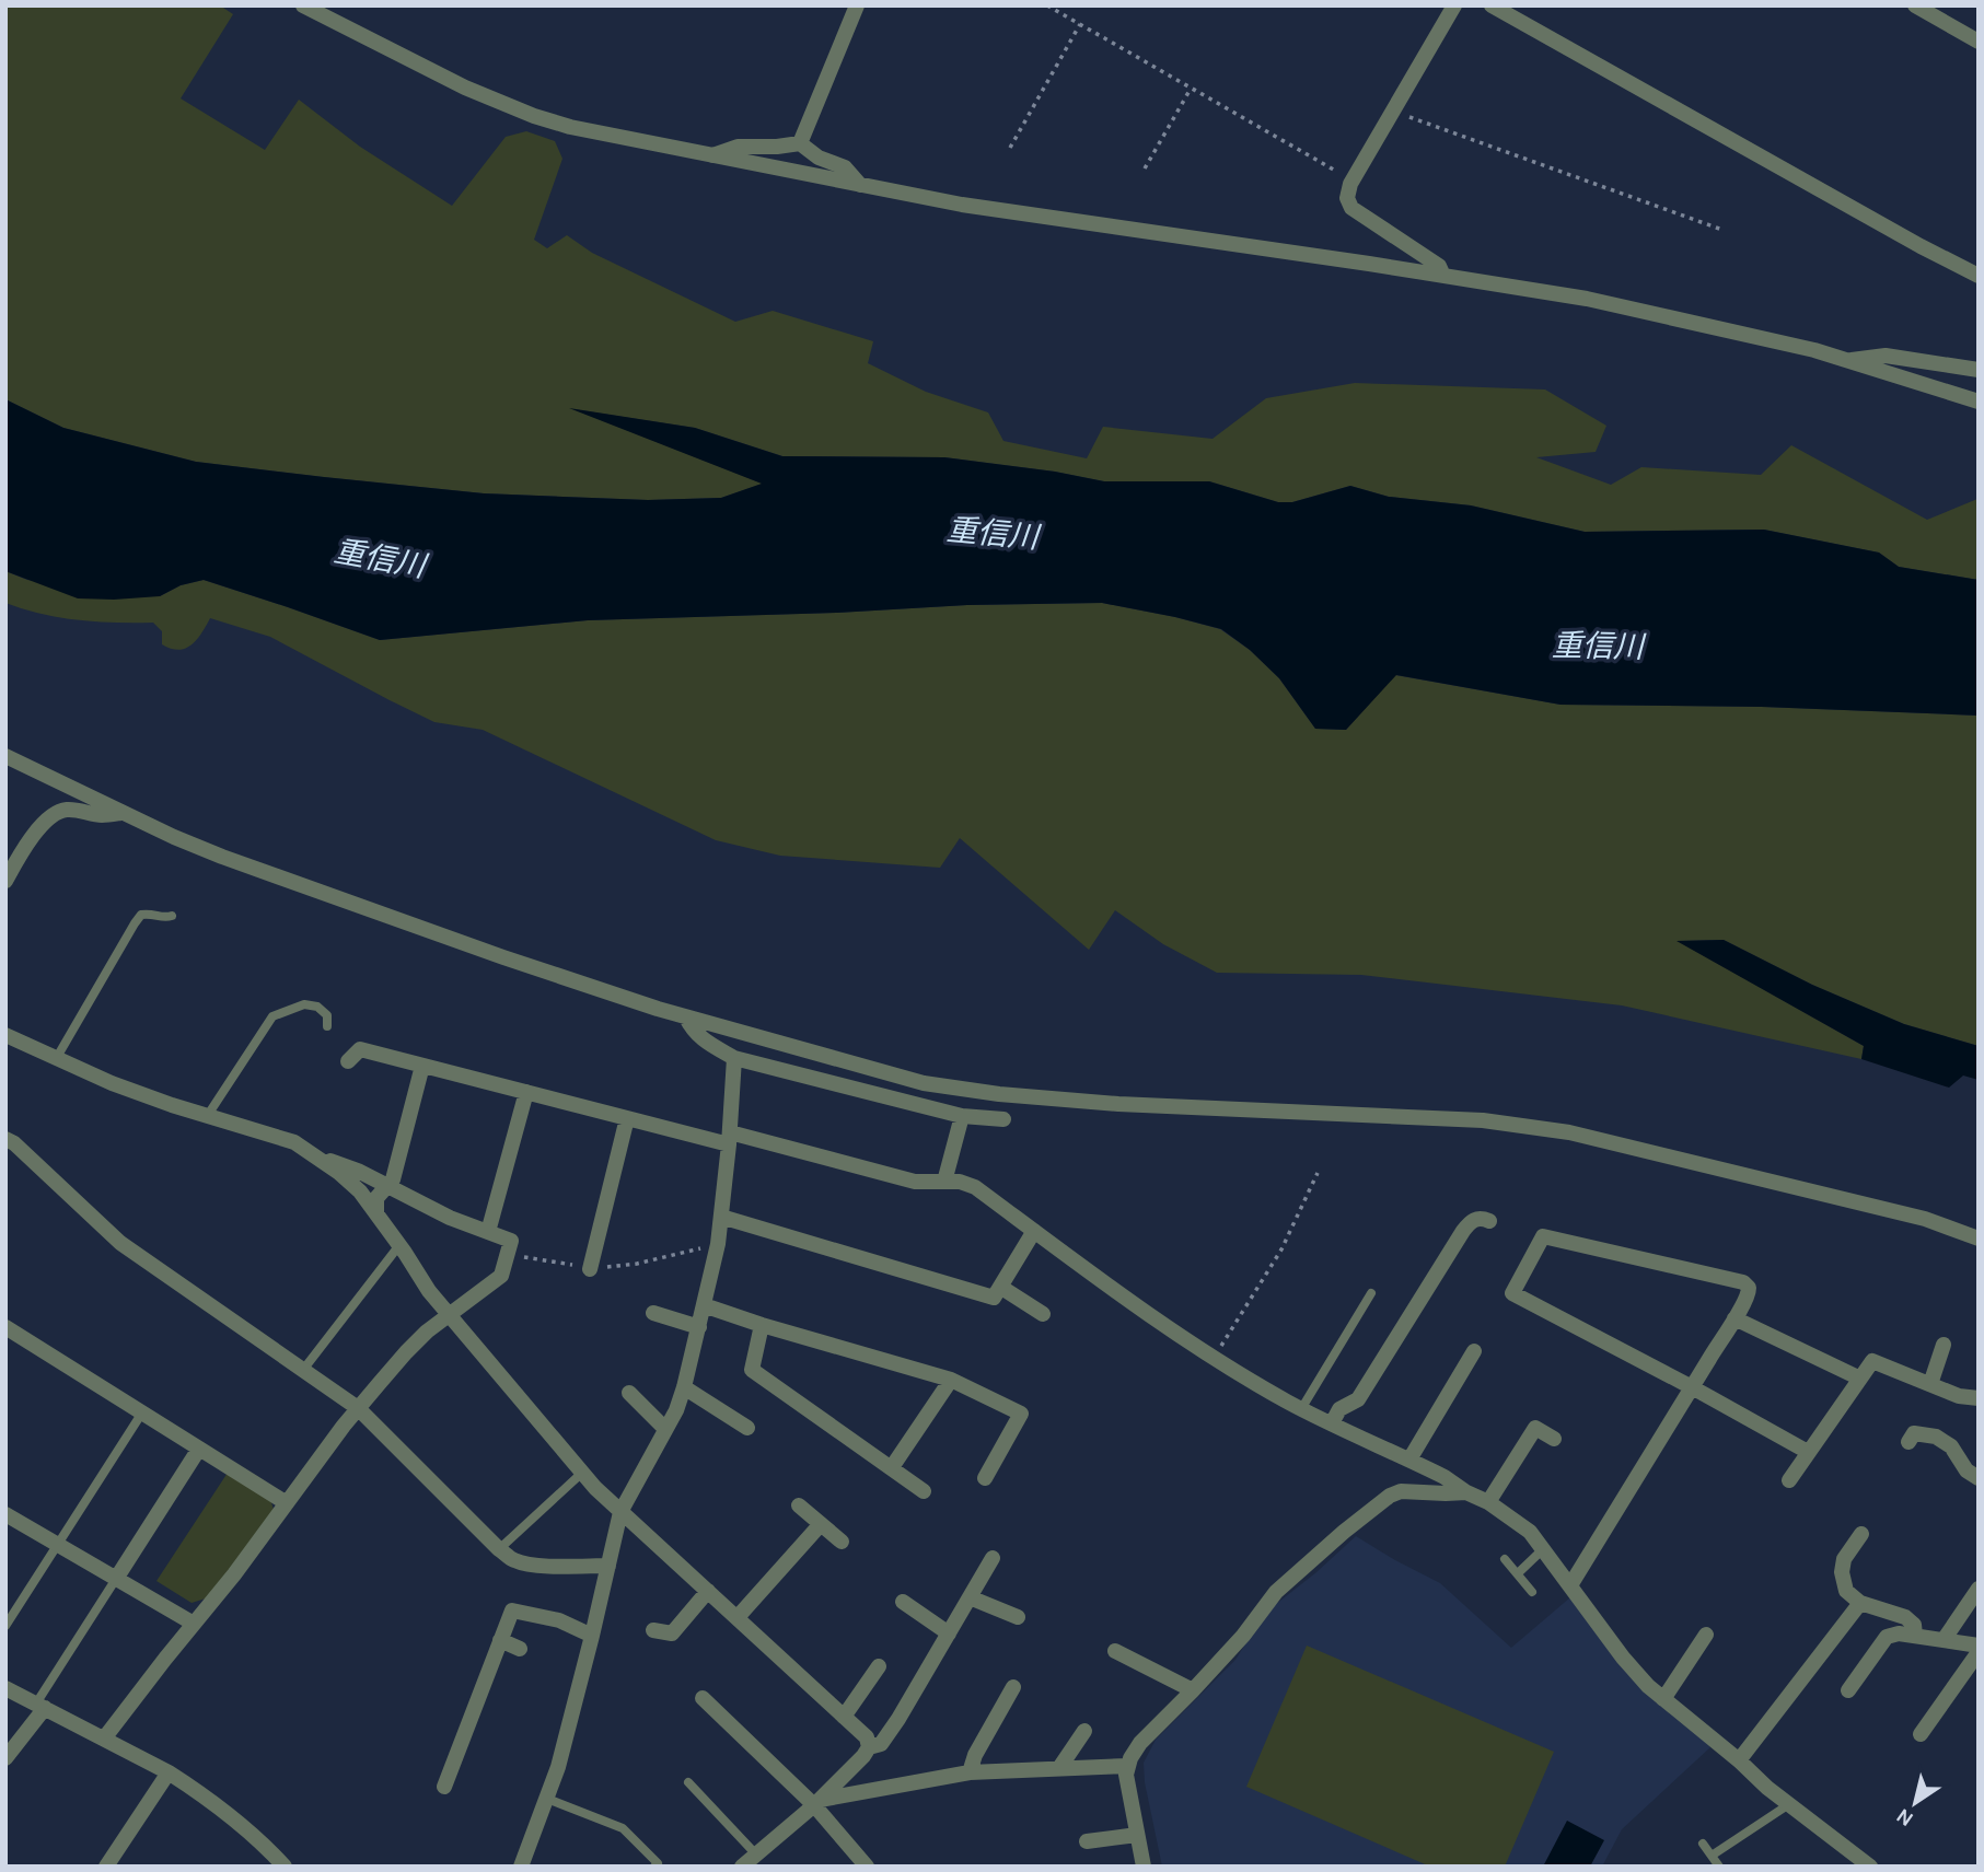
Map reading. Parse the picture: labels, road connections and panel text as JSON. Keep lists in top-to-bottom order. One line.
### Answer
{"water":["重信川"],"north":"bottom left"}
